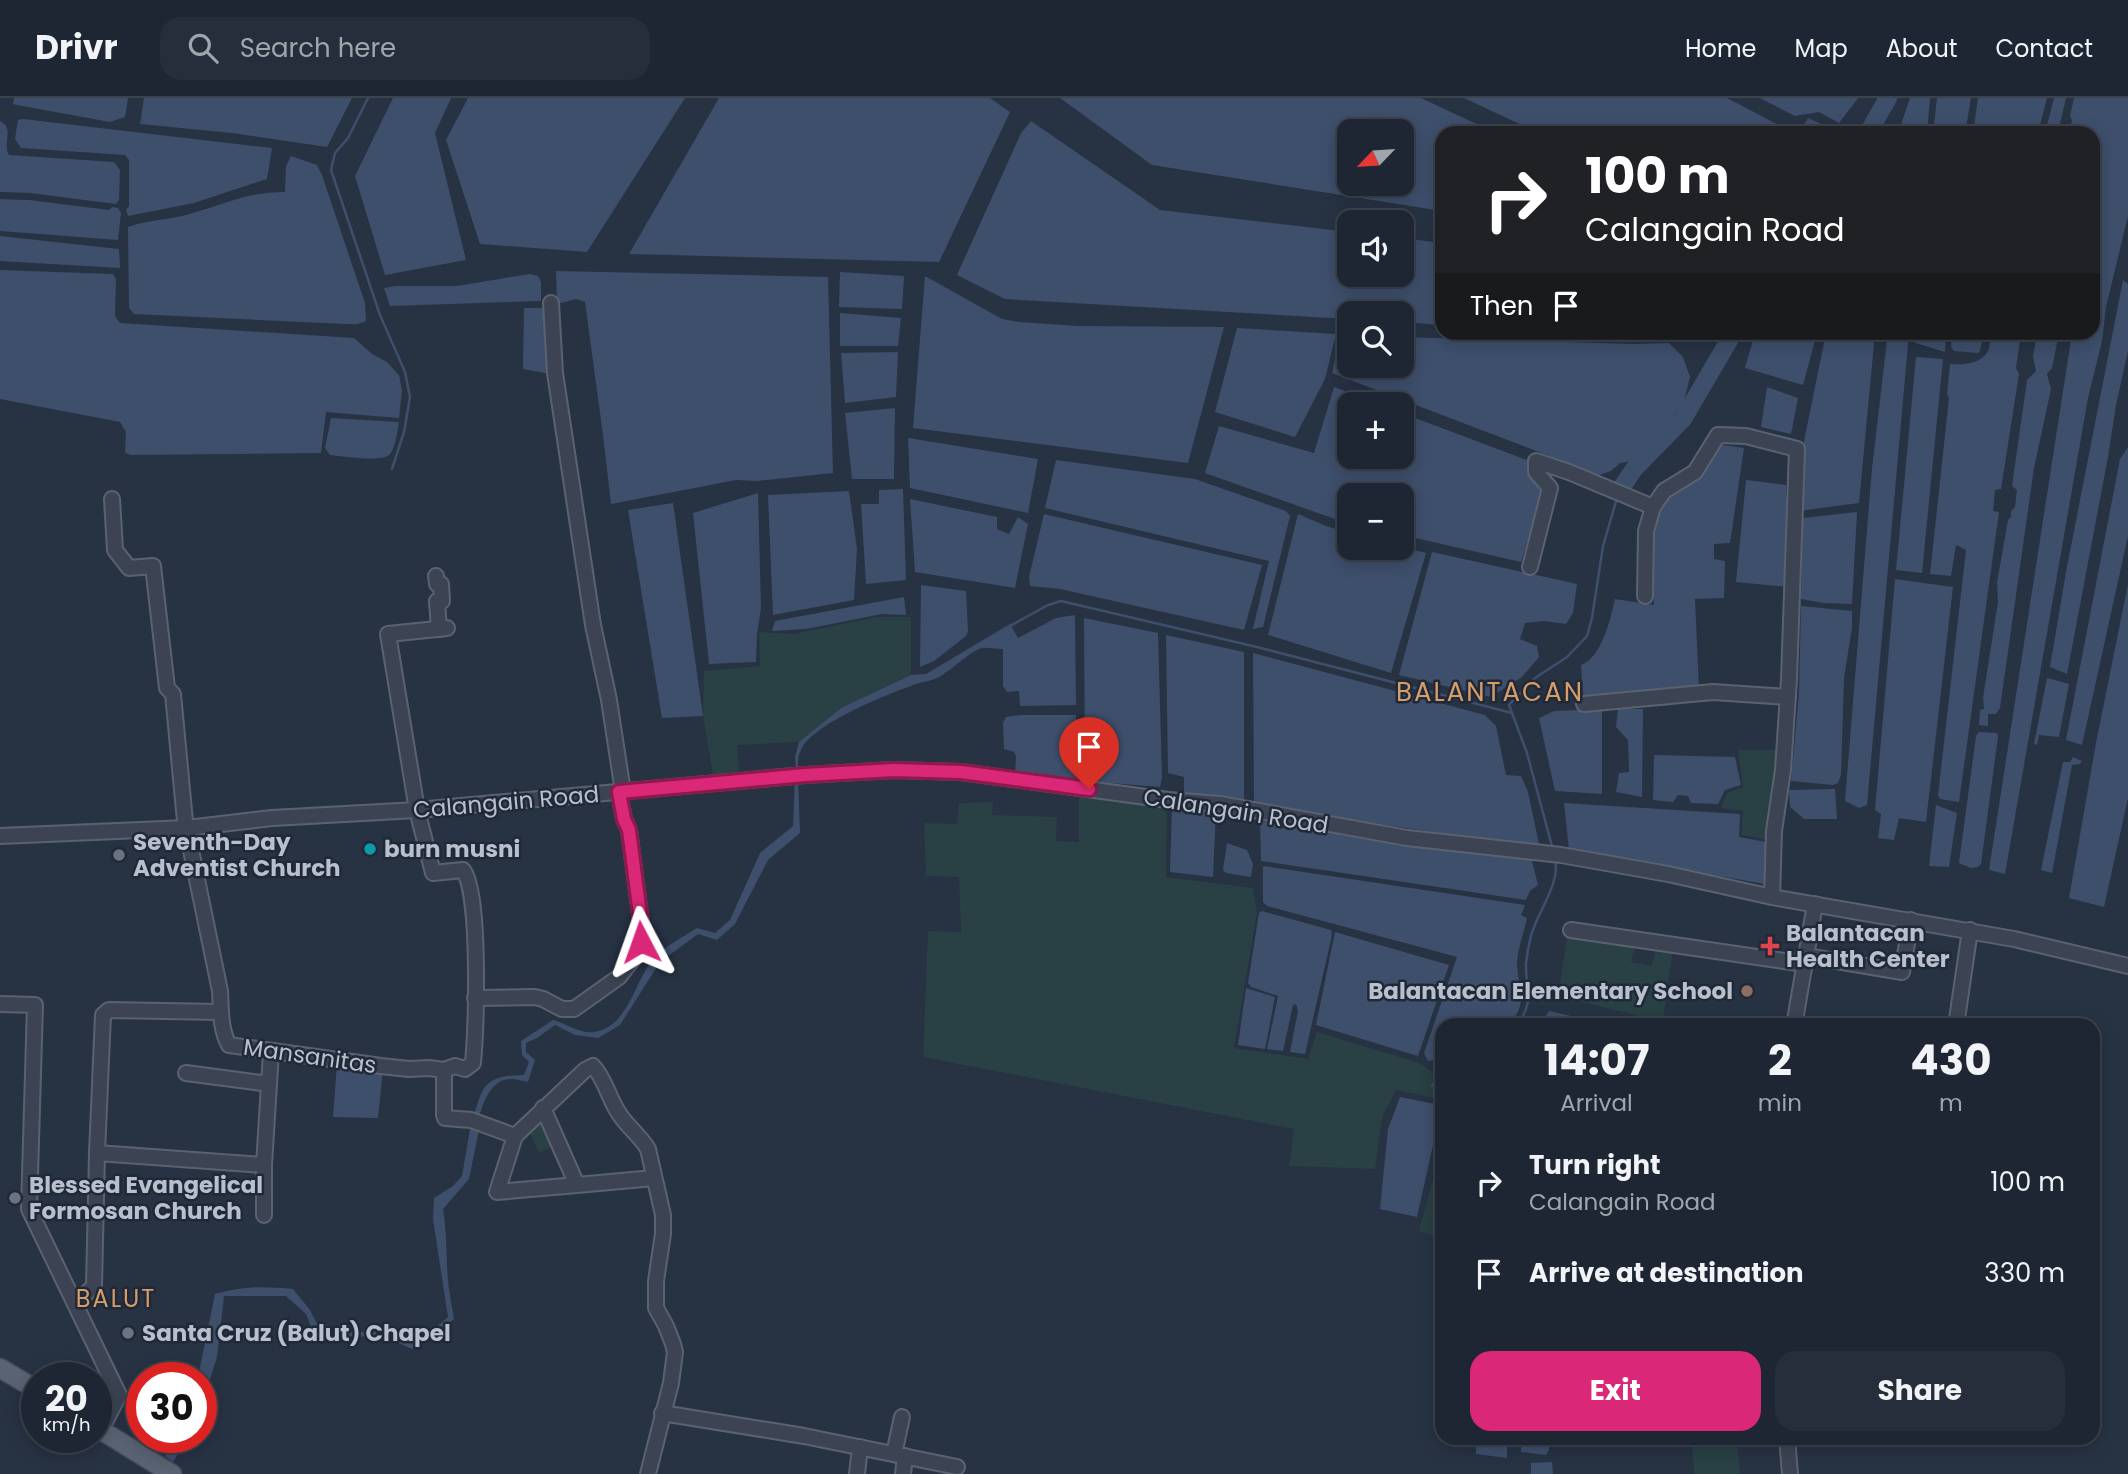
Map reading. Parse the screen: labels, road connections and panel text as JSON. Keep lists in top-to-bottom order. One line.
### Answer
{"streets":{"street":["Calangain Road","Mansanitas"]},"crossings":[["Calangain Road","Mansanitas"]],"districts":["BALANTACAN","BALUT"],"places":{"other":["burn musni","Seventh-Day Adventist Church","Balantacan Elementary School","Blessed Evangelical Formosan Church","Santa Cruz (Balut) Chapel"],"health":["Balantacan Health Center"]},"north":"bottom left","page":{"header":"Drivr","search":"Search here","nav":["Home","Map","About","Contact"],"map_buttons":["+","−"],"turn":["100 m","Calangain Road"],"then":"Then","eta":["14:07","Arrival","2","min","430","m"],"list":[{"name":"Turn right","note":"Calangain Road","value":"100 m"},{"name":"Arrive at destination","value":"330 m"}],"buttons":["Exit","Share"],"speed":"20 km/h","limit":"30"}}
